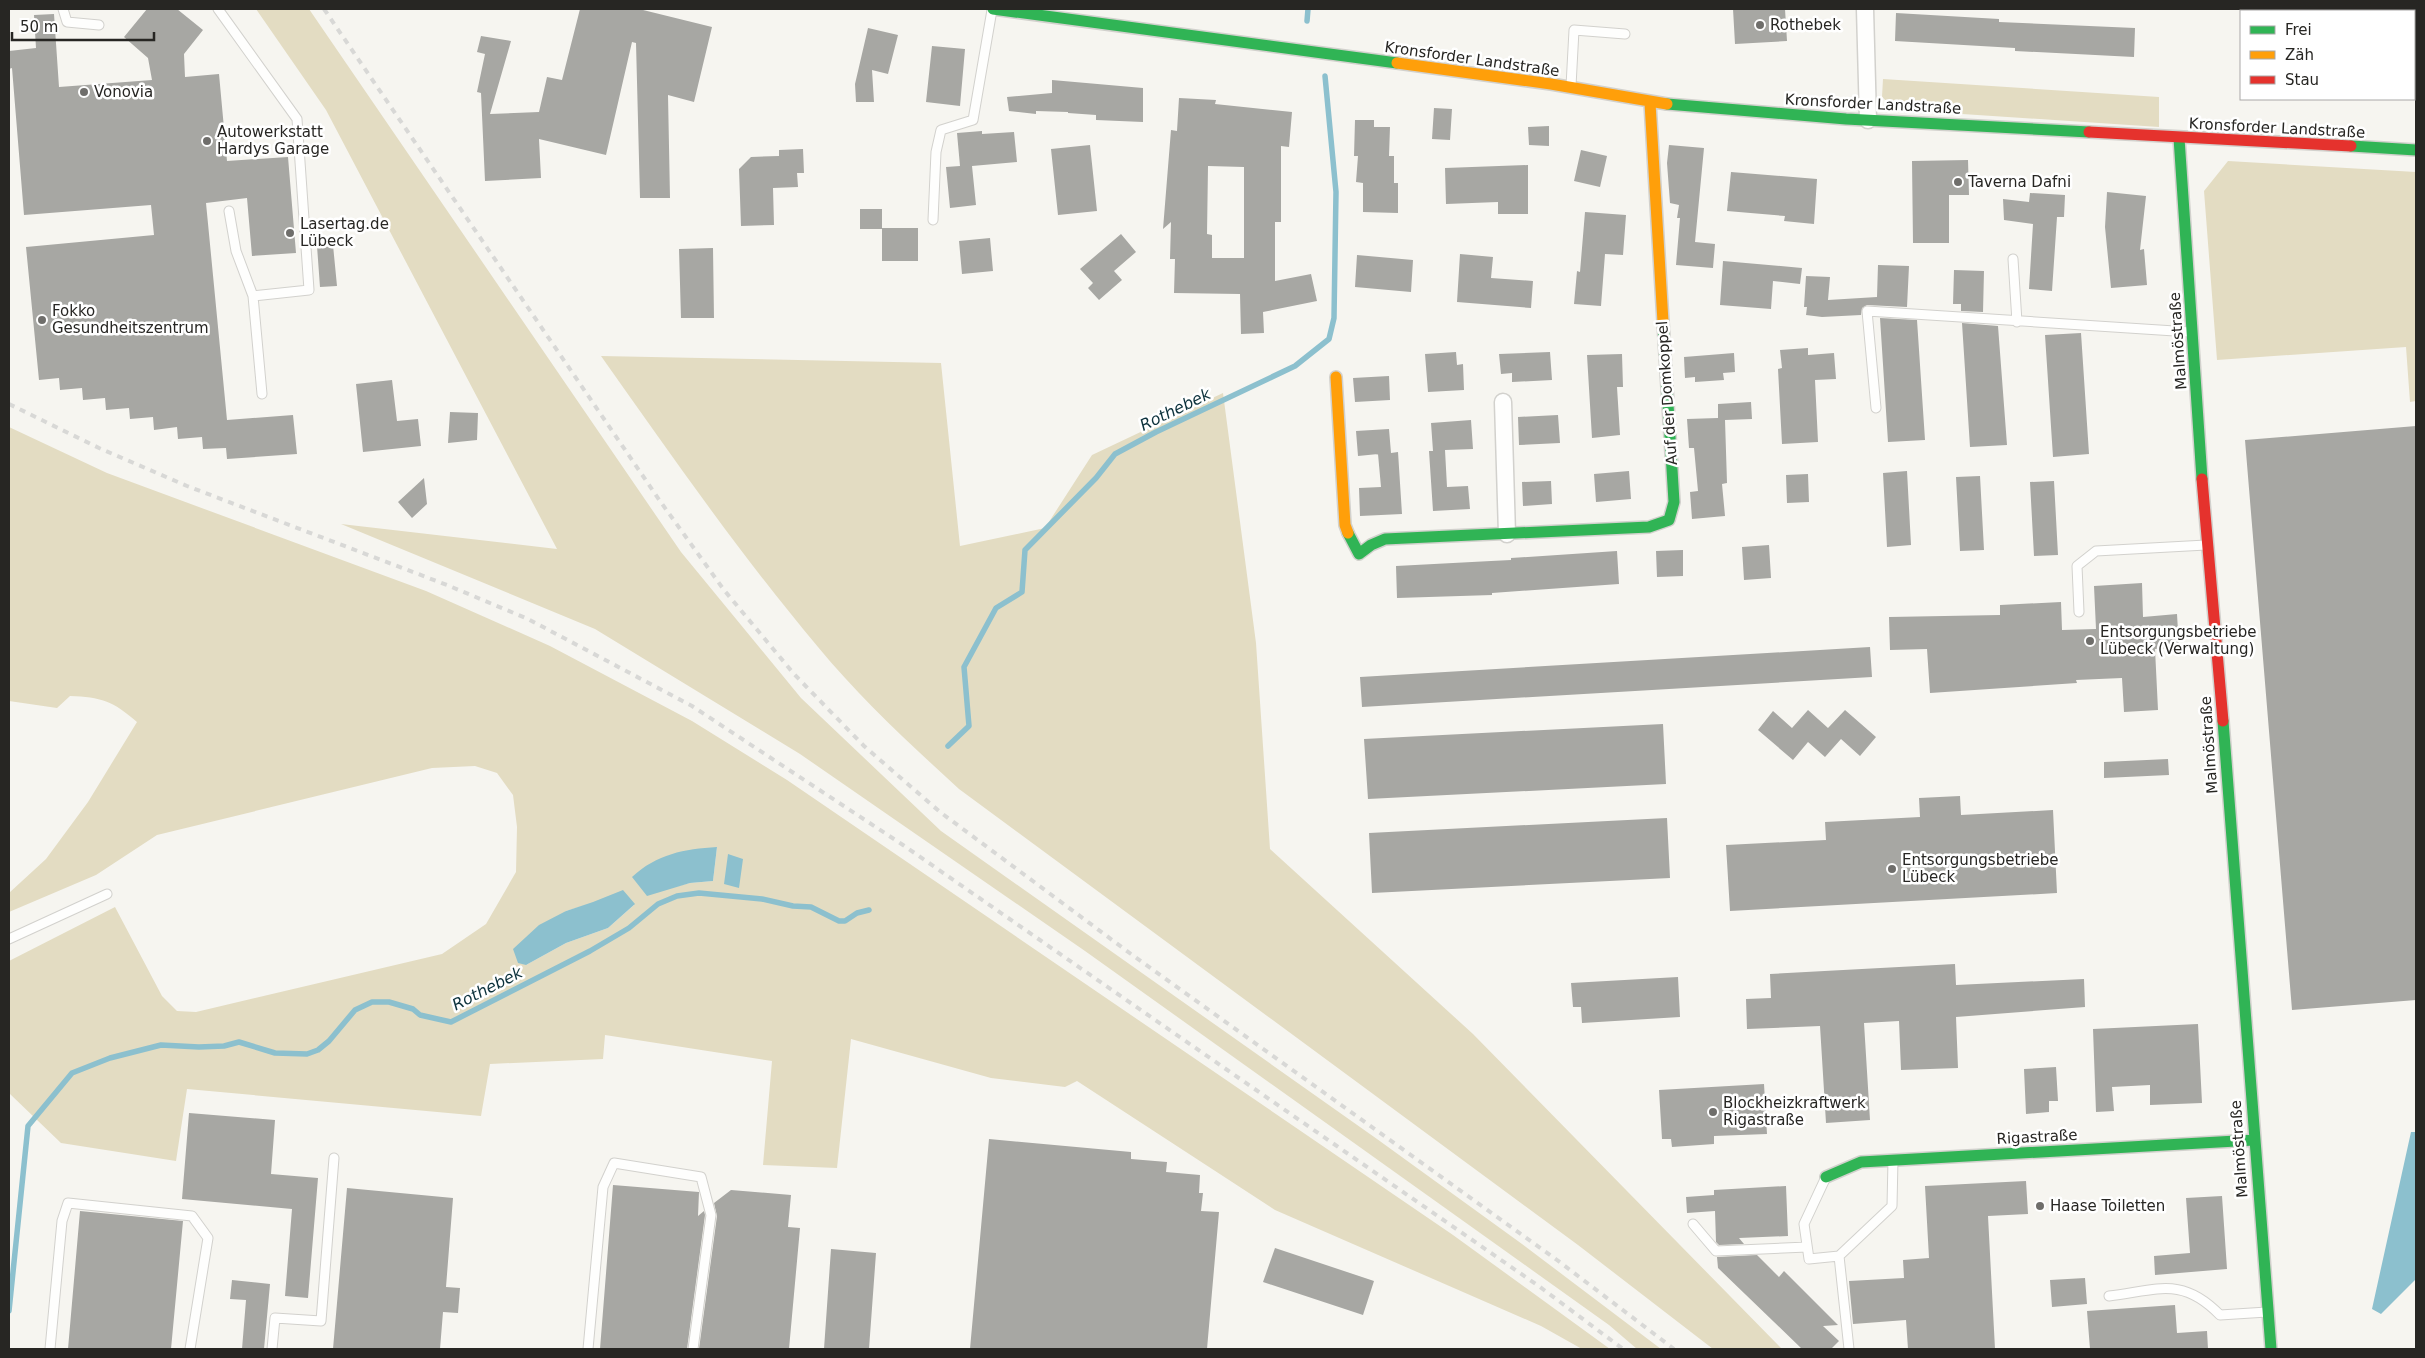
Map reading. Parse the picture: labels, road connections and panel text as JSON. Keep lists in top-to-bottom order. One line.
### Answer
{"streets":{"street":["Kronsforder Landstraße","Malmöstraße","Auf der Domkoppel","Rigastraße"]},"crossings":[["Kronsforder Landstraße","Malmöstraße"],["Kronsforder Landstraße","Auf der Domkoppel"],["Malmöstraße","Rigastraße"]],"water":["Rothebek"],"places":["Rothebek","Vonovia","Autowerkstatt Hardys Garage","Taverna Dafni","Lasertag.de Lübeck","Fokko Gesundheitszentrum","Entsorgungsbetriebe Lübeck (Verwaltung)","Entsorgungsbetriebe Lübeck","Blockheizkraftwerk Rigastraße","Haase Toiletten"],"legend":["Frei","Zäh","Stau"],"scale_bar":"50 m"}
